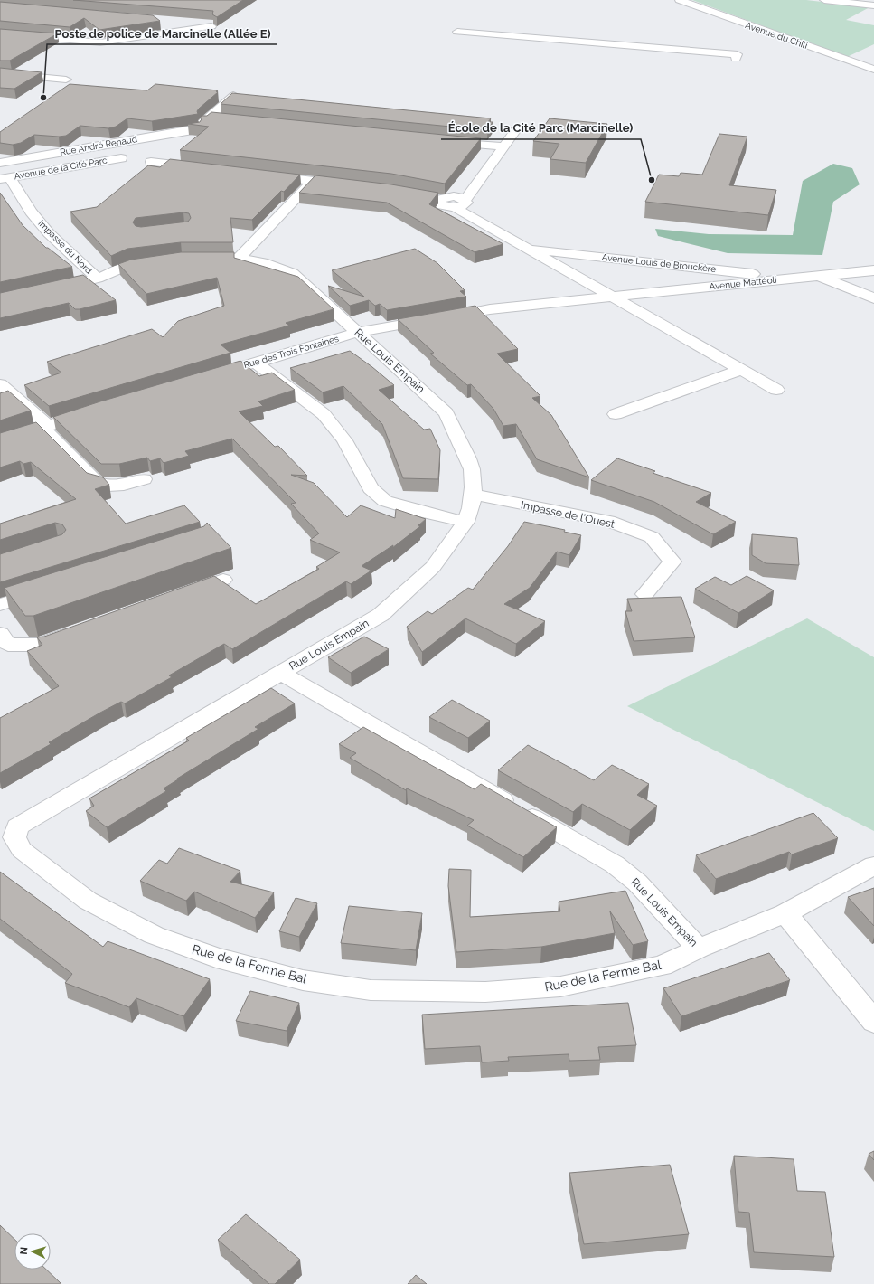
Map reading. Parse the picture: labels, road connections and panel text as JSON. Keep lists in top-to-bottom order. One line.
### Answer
{"streets":{"street":["Avenue du Chili","Rue André Renaud","Avenue de la Cité Parc","Impasse du Nord","Avenue Louis de Brouckère","Avenue Mattéoli","Rue des Trois Fontaines","Rue Louis Empain","Impasse de l'Ouest","Rue de la Ferme Bal"]},"crossings":[["Avenue de la Cité Parc","Impasse du Nord"],["Avenue Louis de Brouckère","Avenue Mattéoli"],["Avenue Louis de Brouckère","Rue des Trois Fontaines"],["Avenue Mattéoli","Rue des Trois Fontaines"],["Rue des Trois Fontaines","Rue Louis Empain"],["Rue Louis Empain","Impasse de l'Ouest"],["Rue Louis Empain","Rue de la Ferme Bal"]],"places":["Poste de police de Marcinelle (Allée E)","École de la Cité Parc (Marcinelle)"],"north":"left"}
